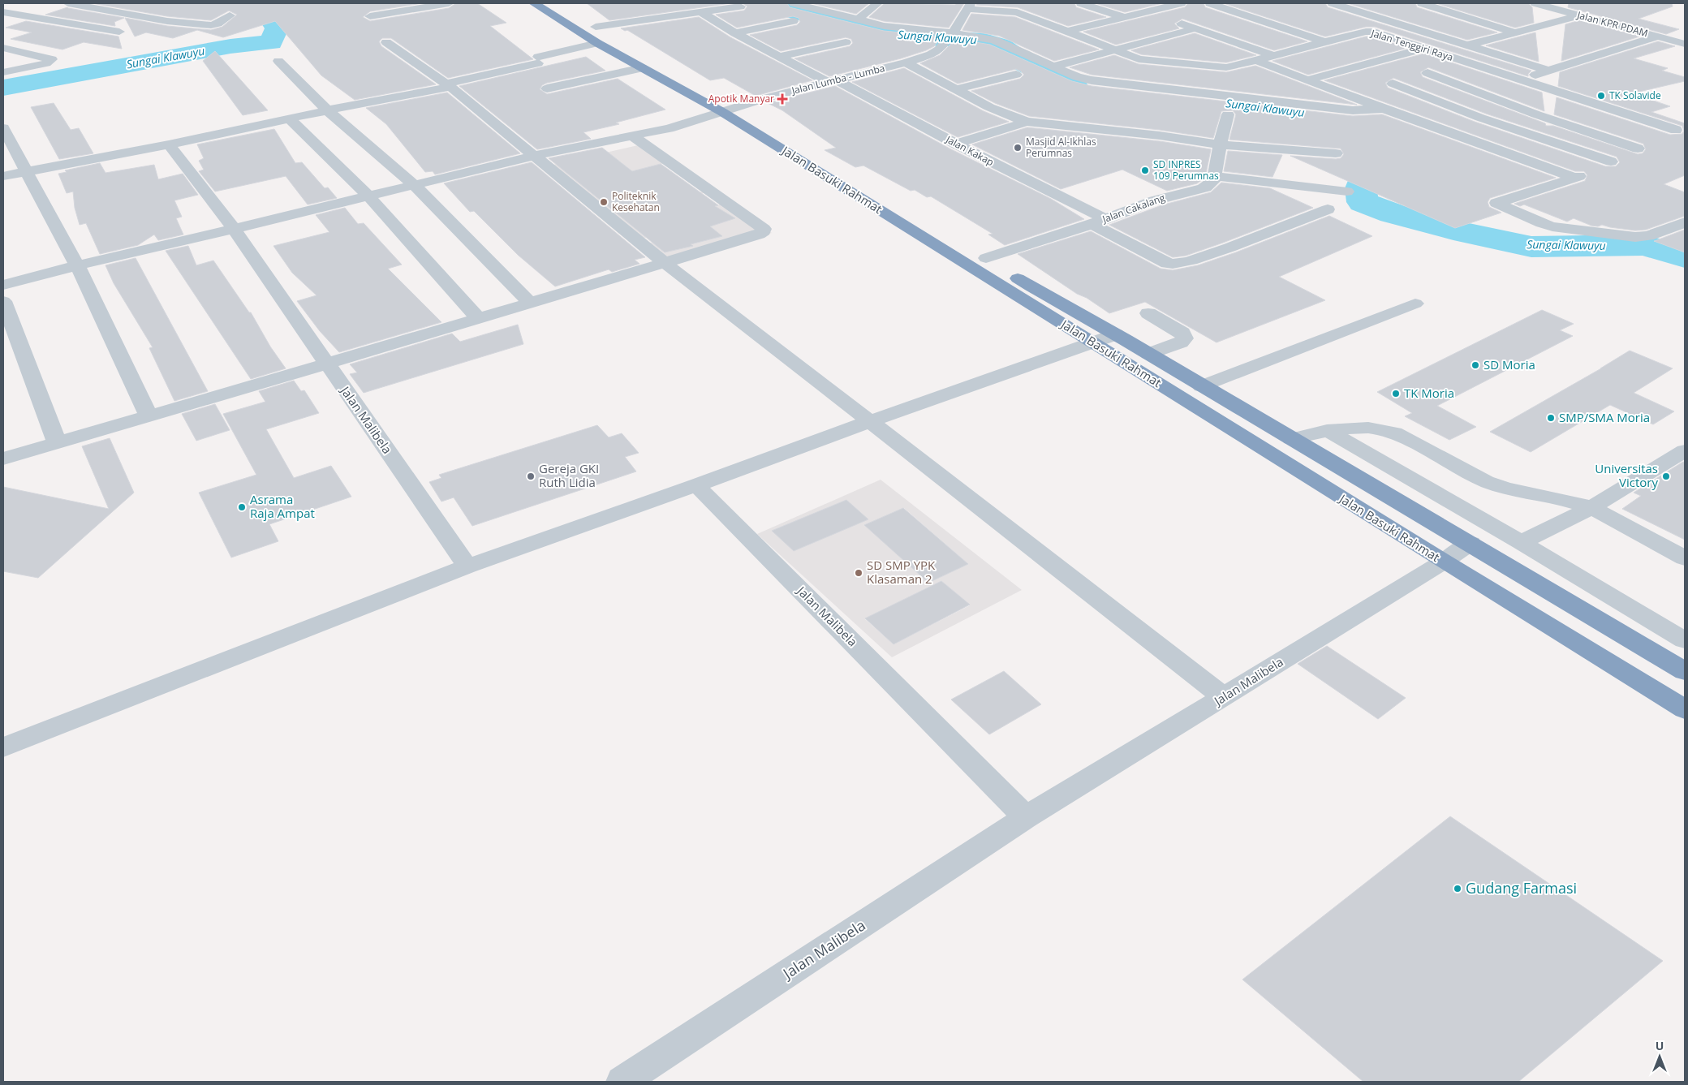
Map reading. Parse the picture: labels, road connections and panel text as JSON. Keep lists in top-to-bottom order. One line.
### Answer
{"streets":{"highway":["Jalan Basuki Rahmat"],"street":["Jalan KPR PDAM","Jalan Tenggiri Raya","Jalan Lumba - Lumba","Jalan Kakap","Jalan Cakalang","Jalan Malibela"]},"crossings":[["Jalan Lumba - Lumba","Jalan Kakap"],["Jalan Lumba - Lumba","Jalan Basuki Rahmat"],["Jalan Lumba - Lumba","Jalan Malibela"],["Jalan Kakap","Jalan Cakalang"],["Jalan Basuki Rahmat","Jalan Cakalang"],["Jalan Basuki Rahmat","Jalan Malibela"]],"water":["Sungai Klawuyu"],"places":{"other":["TK Solavide","Masjid Al-Ikhlas Perumnas","SD INPRES 109 Perumnas","Politeknik Kesehatan","SD Moria","TK Moria","SMP/SMA Moria","Gereja GKI Ruth Lidia","Universitas Victory","Asrama Raja Ampat","SD SMP YPK Klasaman 2","Gudang Farmasi"],"health":["Apotik Manyar"]},"north":"top"}
